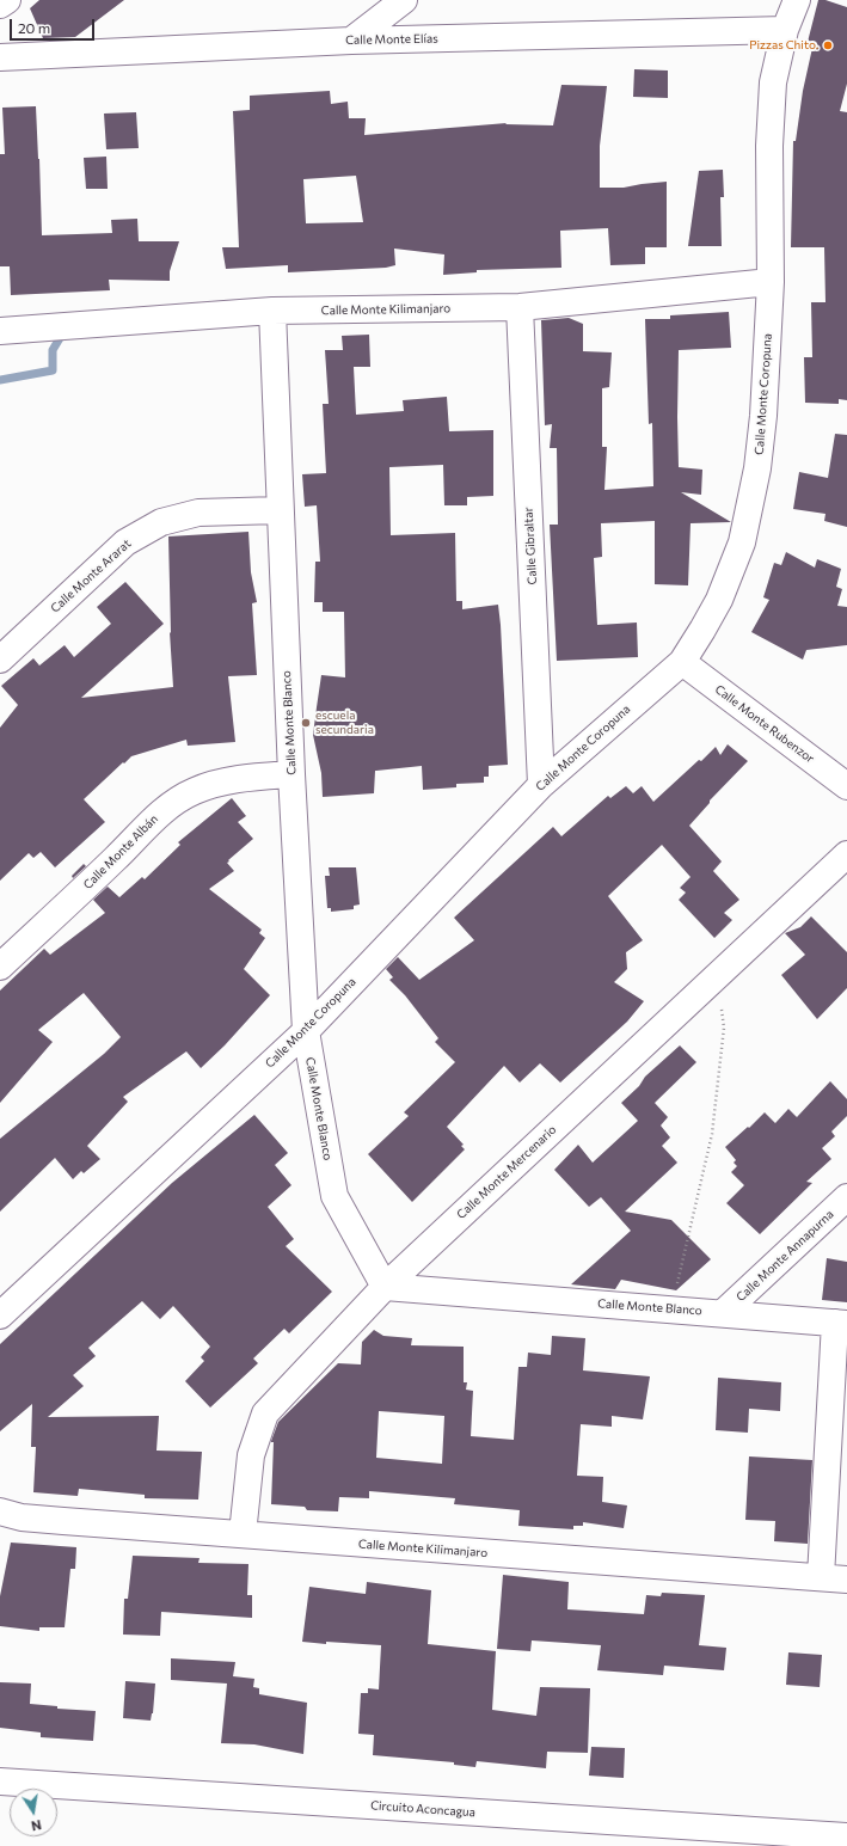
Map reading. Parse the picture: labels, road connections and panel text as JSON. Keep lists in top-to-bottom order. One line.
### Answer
{"streets":{"street":["Calle Monte Elías","Calle Monte Kilimanjaro","Calle Monte Coropuna","Calle Gibraltar","Calle Monte Ararat","Calle Monte Blanco","Calle Monte Rubenzor","Calle Monte Albán","Calle Monte Mercenario","Calle Monte Annapurna","Circuito Aconcagua"]},"crossings":[["Calle Monte Elías","Calle Monte Coropuna"],["Calle Monte Kilimanjaro","Calle Monte Coropuna"],["Calle Monte Kilimanjaro","Calle Gibraltar"],["Calle Monte Kilimanjaro","Calle Monte Blanco"],["Calle Monte Kilimanjaro","Calle Monte Mercenario"],["Calle Monte Coropuna","Calle Gibraltar"],["Calle Monte Coropuna","Calle Monte Blanco"],["Calle Monte Coropuna","Calle Monte Rubenzor"],["Calle Monte Ararat","Calle Monte Blanco"],["Calle Monte Blanco","Calle Monte Albán"],["Calle Monte Blanco","Calle Monte Mercenario"],["Calle Monte Blanco","Calle Monte Annapurna"]],"places":["Pizzas Chito.","escuela secundaria"],"scale_bar":"20 m","north":"bottom"}
